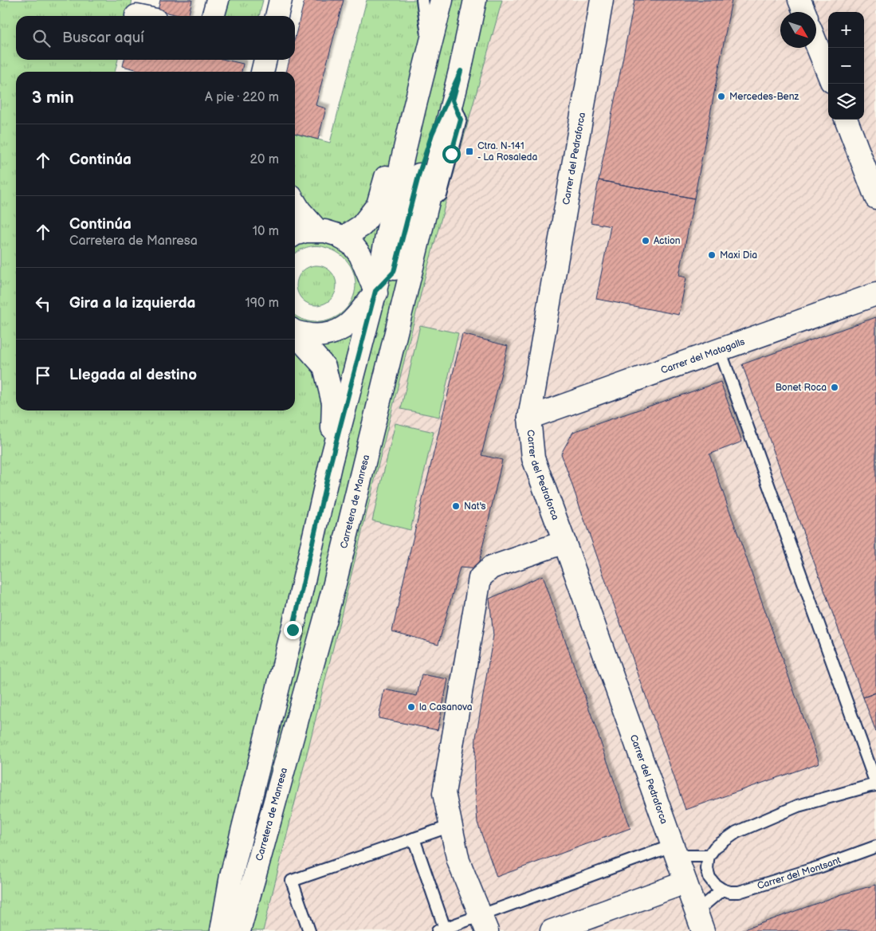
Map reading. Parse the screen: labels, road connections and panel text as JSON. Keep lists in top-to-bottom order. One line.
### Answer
{"streets":{"main road":["Carrer del Pedraforca","Carrer del Matagalls","Carretera de Manresa"],"lane":["Carrer del Montsant"]},"crossings":[["Carrer del Pedraforca","Carrer del Matagalls"]],"places":{"other":["Mercedes-Benz","Action","Maxi Dia","Bonet Roca","Nat's","la Casanova"],"transit":["Ctra. N-141 - La Rosaleda"]},"north":"bottom right","page":{"map_buttons":["+","−"],"search":"Buscar aquí","heading":["3 min","A pie · 220 m"],"list":[["Continúa","20 m"],["Continúa","Carretera de Manresa","10 m"],["Gira a la izquierda","190 m"],"Llegada al destino"]}}
